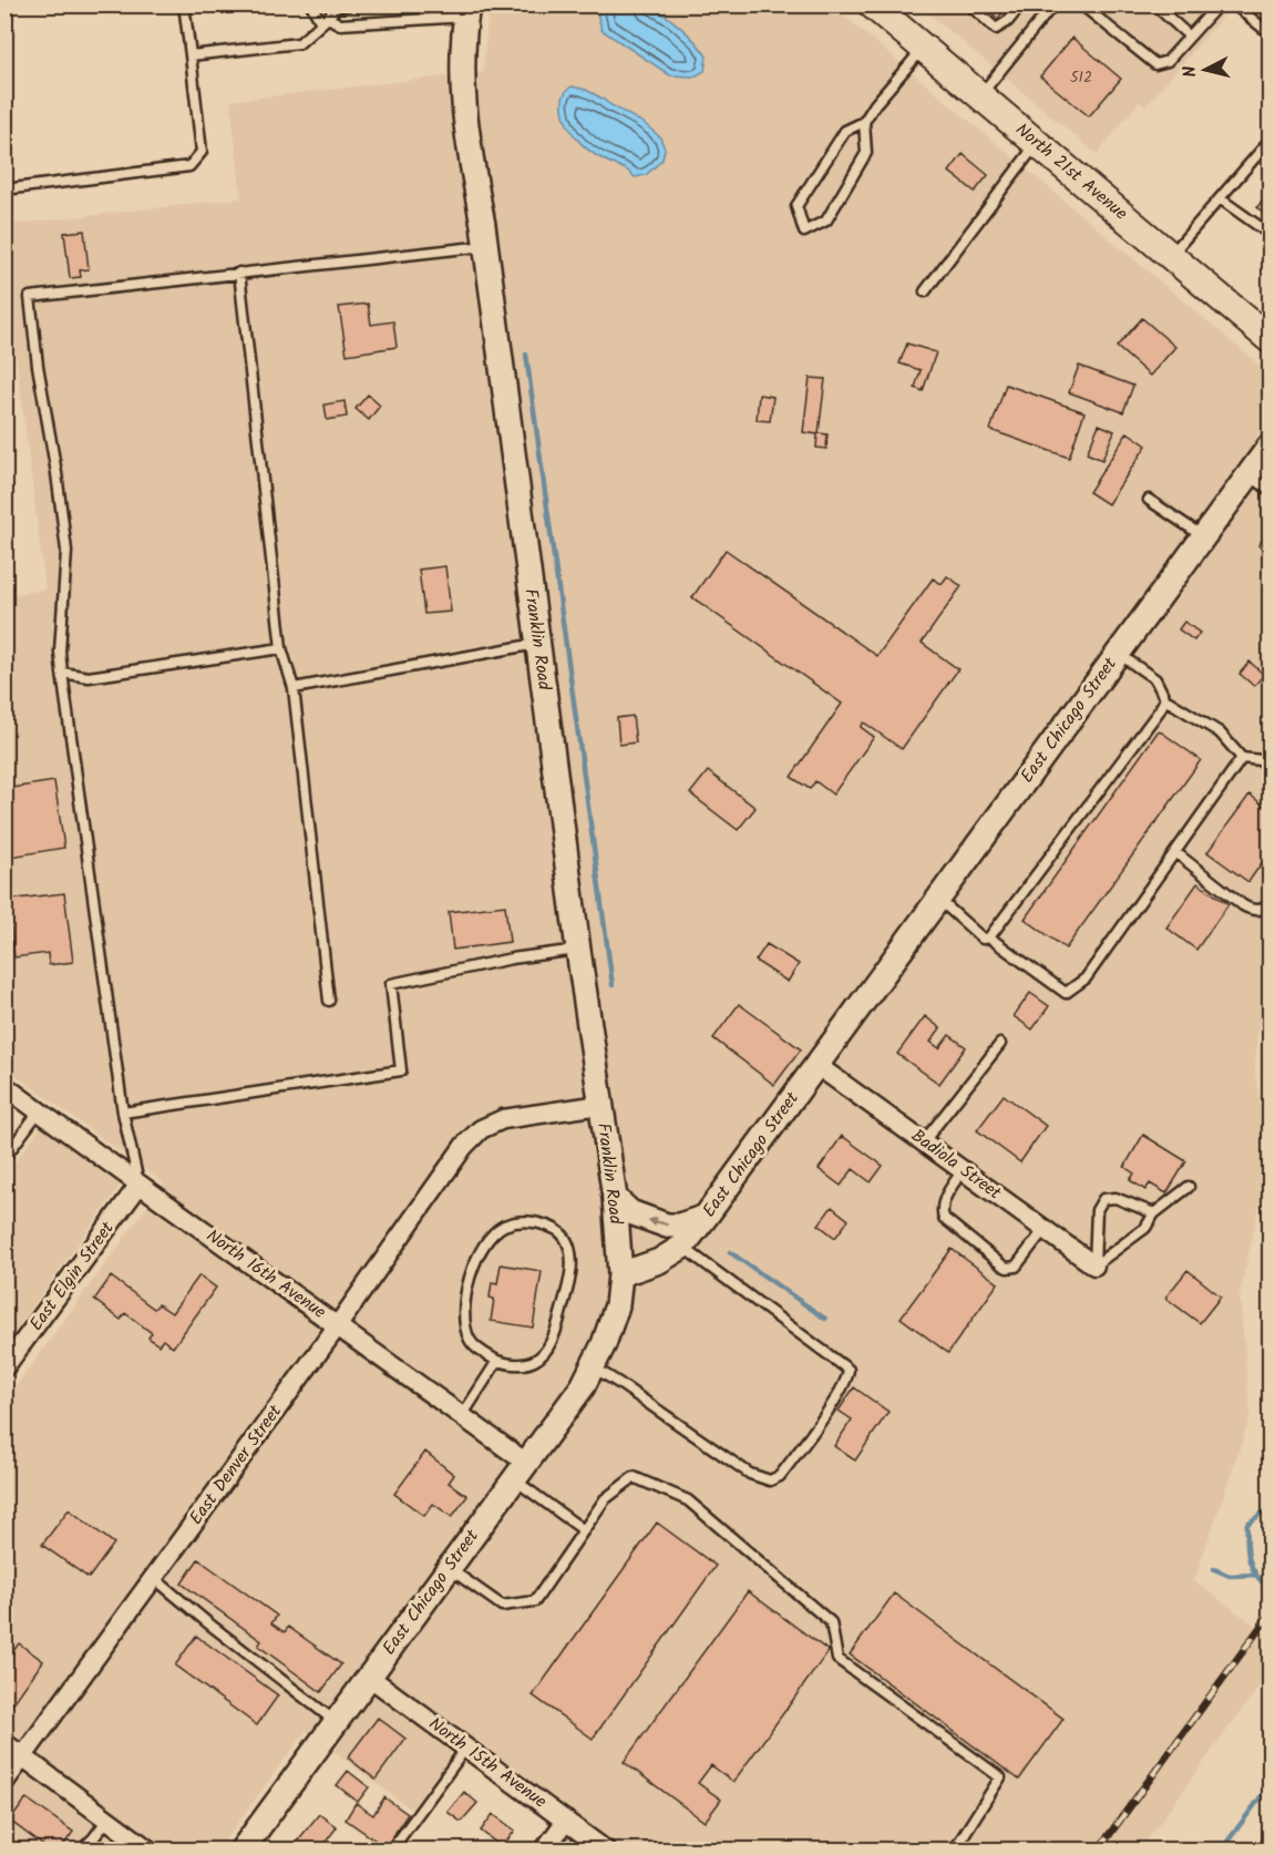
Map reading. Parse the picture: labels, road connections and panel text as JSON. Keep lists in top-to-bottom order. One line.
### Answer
{"streets":{"main road":["North 21st Avenue"],"street":["Franklin Road","East Chicago Street","Badiola Street","North 16th Avenue","East Elgin Street","East Denver Street","North 15th Avenue"]},"crossings":[["Franklin Road","East Chicago Street"],["Franklin Road","East Denver Street"],["East Chicago Street","Badiola Street"],["East Chicago Street","North 16th Avenue"],["East Chicago Street","North 15th Avenue"],["North 16th Avenue","East Elgin Street"],["North 16th Avenue","East Denver Street"]],"house_numbers":["512"],"north":"left"}
